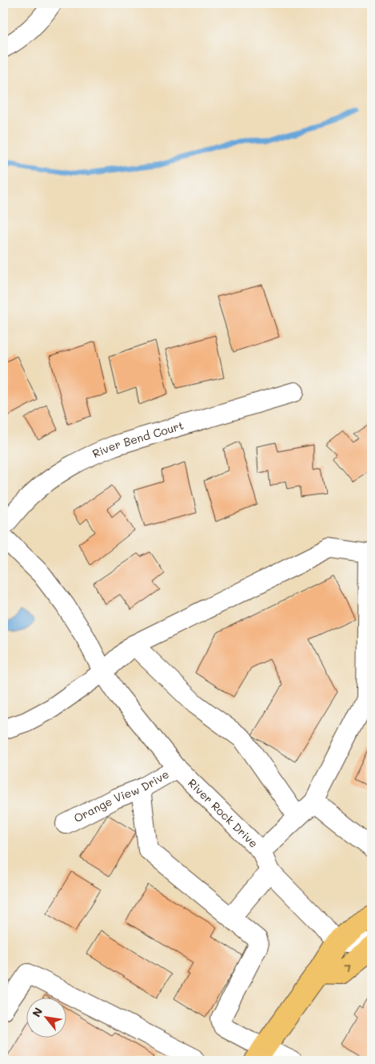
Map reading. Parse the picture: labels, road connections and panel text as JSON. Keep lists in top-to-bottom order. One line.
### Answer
{"streets":{"street":["River Bend Court","Orange View Drive","River Rock Drive"]},"crossings":[["Orange View Drive","River Rock Drive"]],"north":"top left"}
